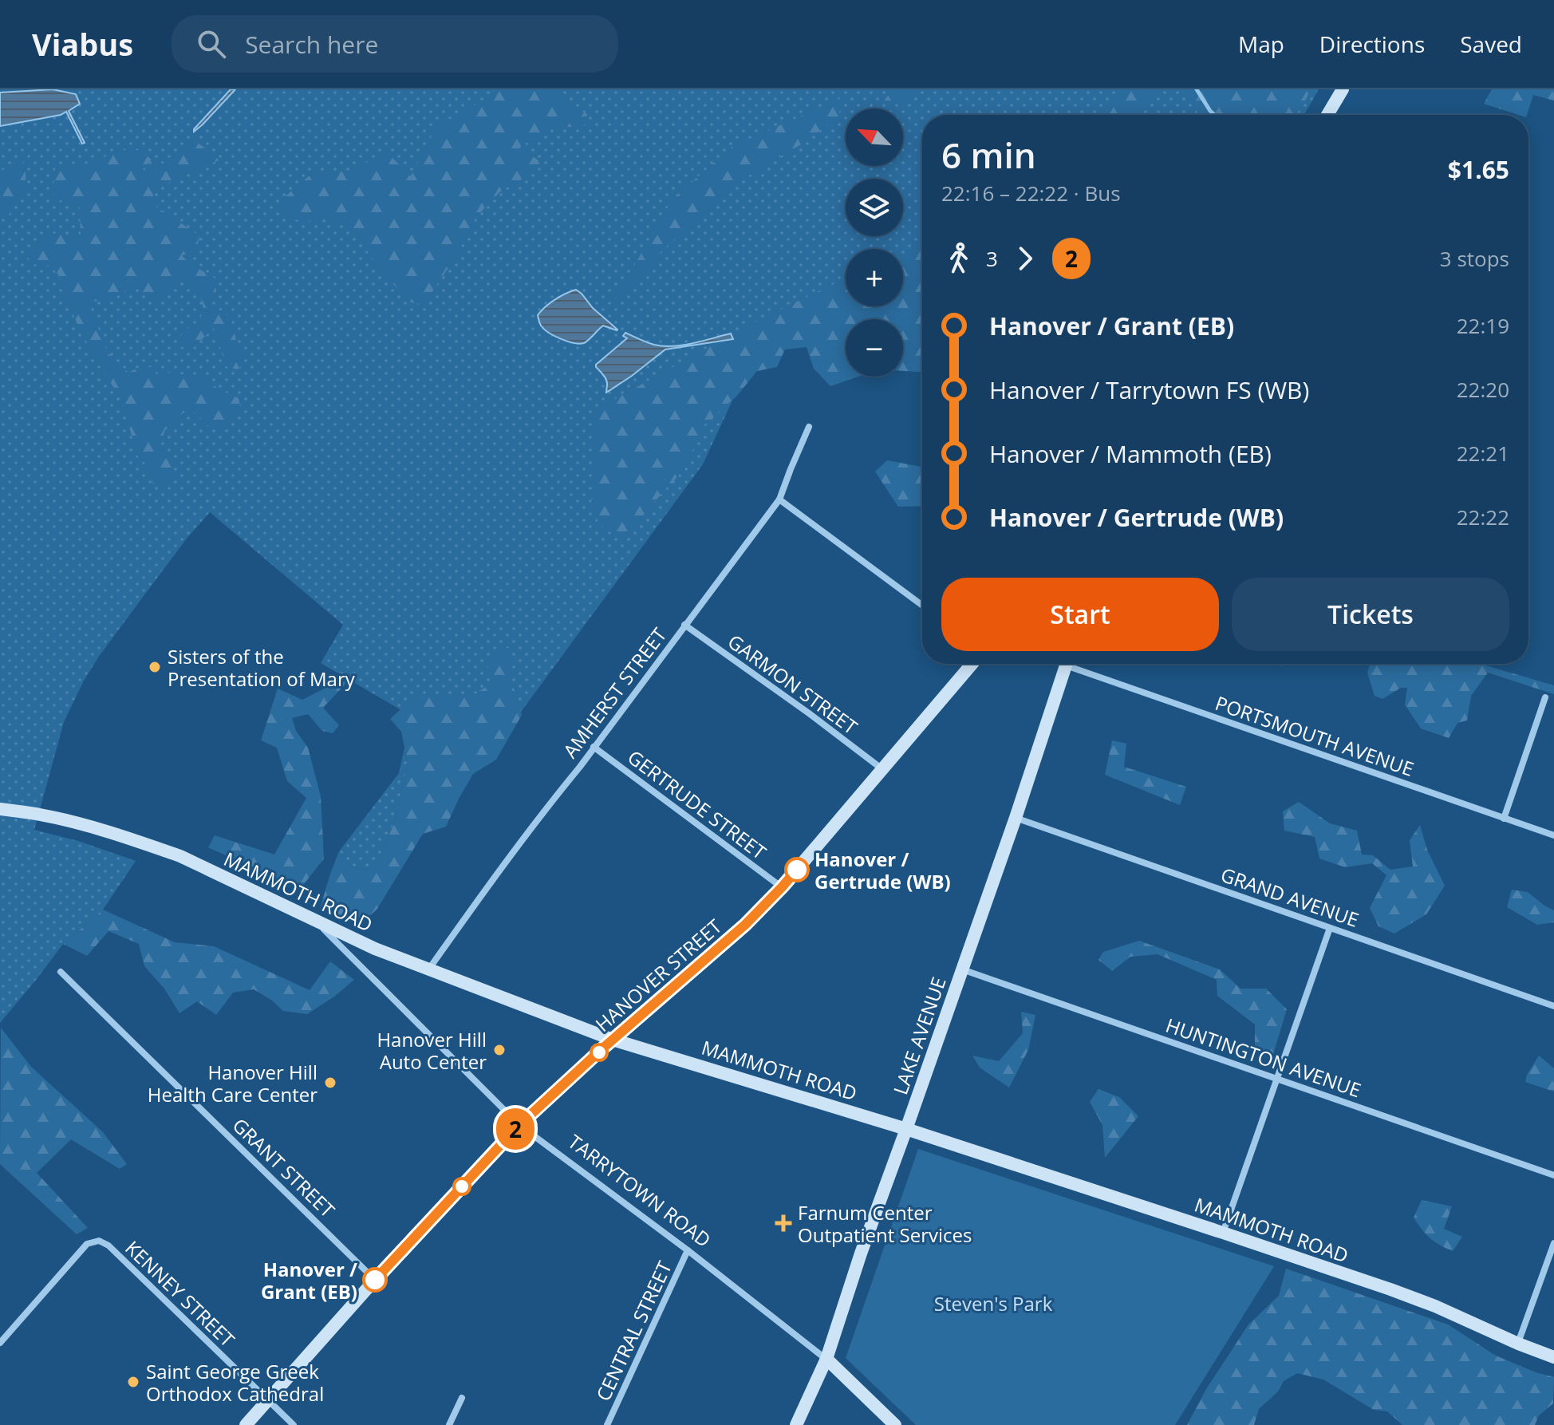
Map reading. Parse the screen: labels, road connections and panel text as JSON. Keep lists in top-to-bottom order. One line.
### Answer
{"streets":{"main road":["MAMMOTH ROAD","HANOVER STREET","LAKE AVENUE","TARRYTOWN ROAD"],"street":["GARMON STREET","AMHERST STREET","PORTSMOUTH AVENUE","GERTRUDE STREET","GRAND AVENUE","HUNTINGTON AVENUE","GRANT STREET","KENNEY STREET","CENTRAL STREET"]},"crossings":[["GARMON STREET","AMHERST STREET"],["GARMON STREET","HANOVER STREET"],["AMHERST STREET","GERTRUDE STREET"],["AMHERST STREET","MAMMOTH ROAD"],["GERTRUDE STREET","HANOVER STREET"],["MAMMOTH ROAD","HANOVER STREET"],["MAMMOTH ROAD","LAKE AVENUE"],["MAMMOTH ROAD","TARRYTOWN ROAD"],["GRAND AVENUE","LAKE AVENUE"],["HANOVER STREET","GRANT STREET"],["HANOVER STREET","TARRYTOWN ROAD"],["HANOVER STREET","KENNEY STREET"],["LAKE AVENUE","HUNTINGTON AVENUE"],["LAKE AVENUE","TARRYTOWN ROAD"],["TARRYTOWN ROAD","CENTRAL STREET"]],"parks":["Steven's Park"],"places":{"other":["Sisters of the Presentation of Mary","Hanover / Gertrude (WB)","Hanover Hill Auto Center","Hanover Hill Health Care Center","Hanover / Grant (EB)","Saint George Greek Orthodox Cathedral"],"health":["Farnum Center Outpatient Services"]},"lines":["bus line 2"],"north":"top left","page":{"header":"Viabus","search":"Search here","nav":["Map","Directions","Saved"],"on_map":"2","map_buttons":["+","−"],"heading":["6 min","22:16 – 22:22 · Bus","$1.65"],"legs":["3","2","3 stops"],"list":[{"name":"Hanover / Grant (EB)","value":"22:19"},{"name":"Hanover / Tarrytown FS (WB)","value":"22:20"},{"name":"Hanover / Mammoth (EB)","value":"22:21"},{"name":"Hanover / Gertrude (WB)","value":"22:22"}],"buttons":["Start","Tickets"]}}
